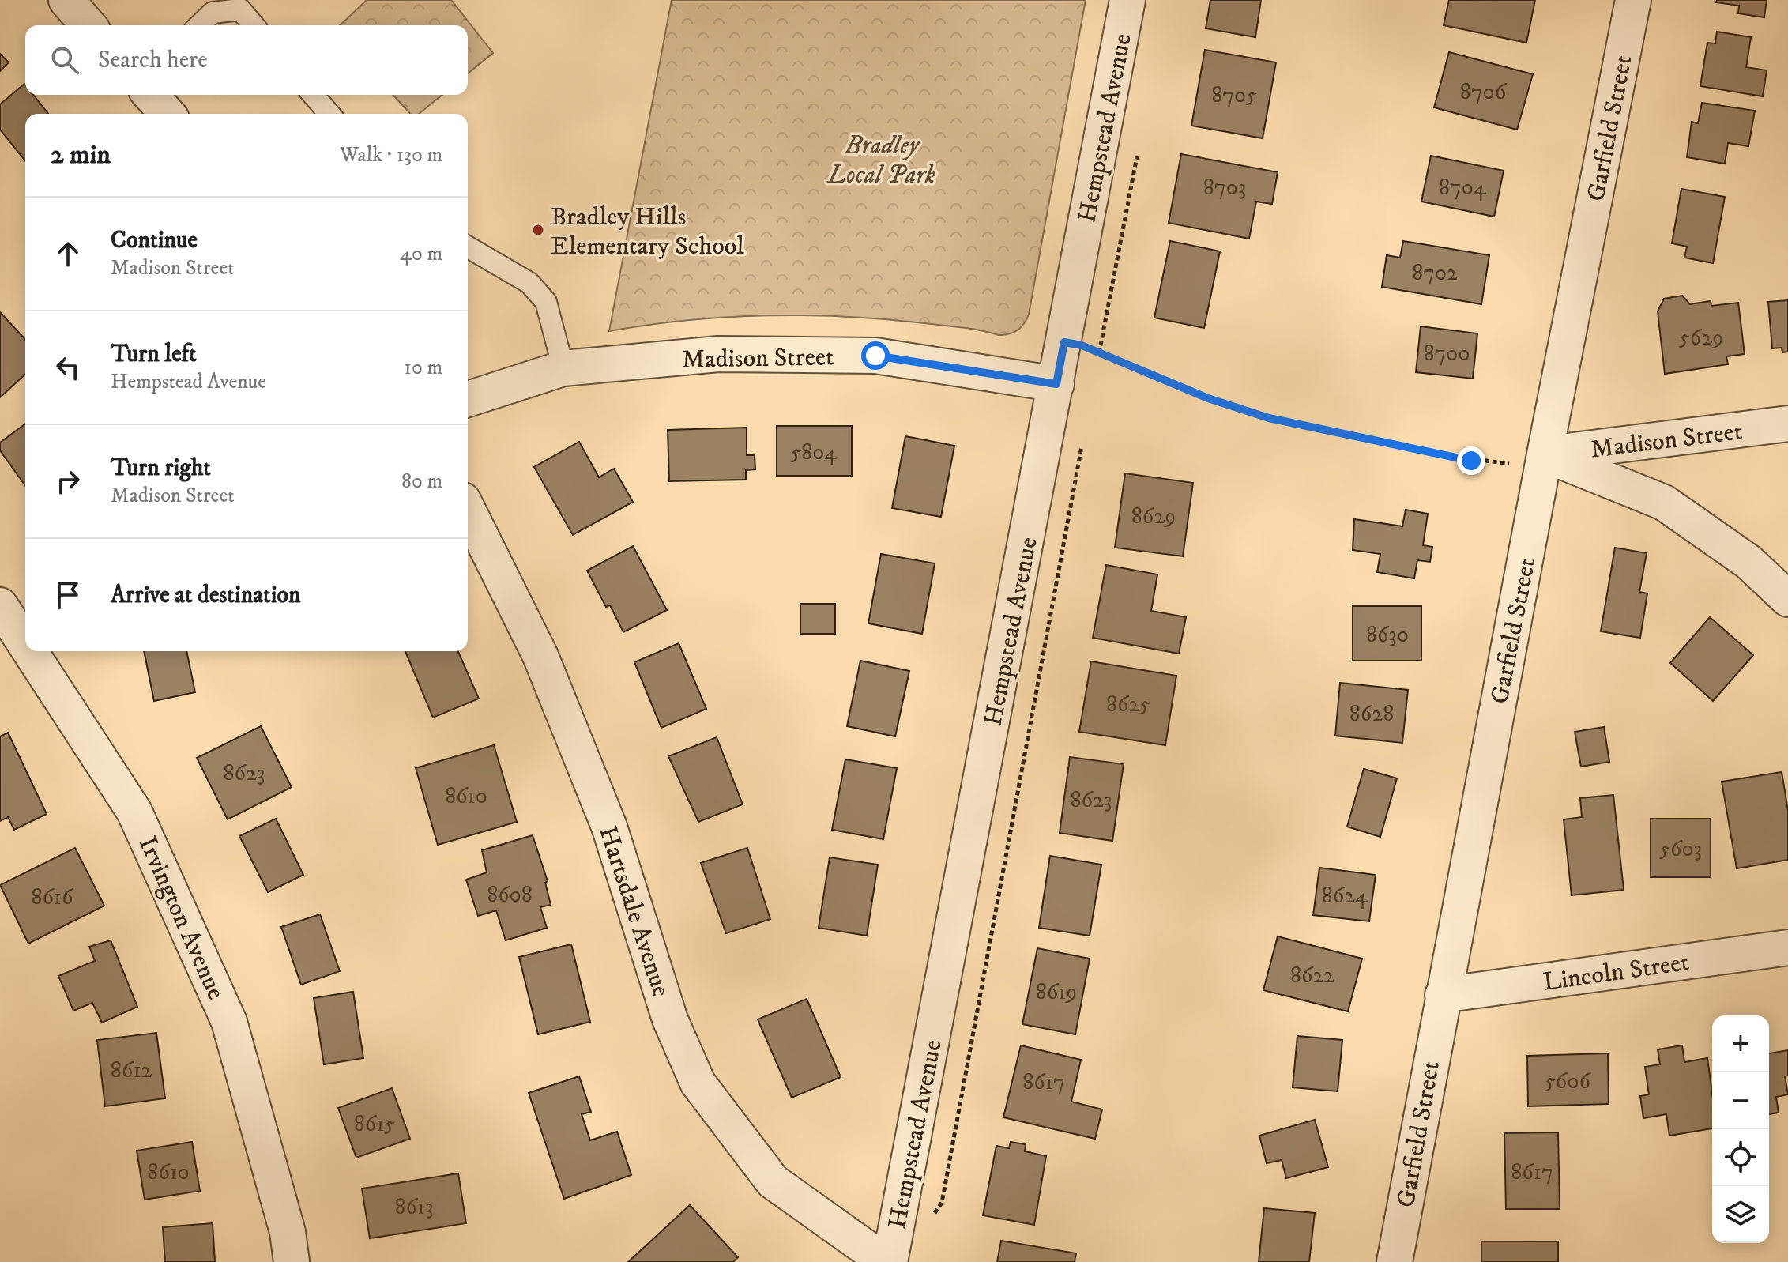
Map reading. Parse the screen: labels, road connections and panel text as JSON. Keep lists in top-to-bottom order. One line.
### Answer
{"streets":{"street":["Hempstead Avenue","Garfield Street","Madison Street","Hartsdale Avenue","Irvington Avenue","Lincoln Street"]},"crossings":[["Hempstead Avenue","Madison Street"],["Hempstead Avenue","Hartsdale Avenue"],["Garfield Street","Madison Street"],["Garfield Street","Lincoln Street"]],"parks":["Bradley Local Park"],"places":["Bradley Hills Elementary School"],"house_numbers":["8706","8705","8703","8704","8702","5629","8700","5804","8629","8630","8625","8628","8623","8610","8623","5603","8608","8624","8616","8622","8619","8612","5606","8617","8615","8610","8617","8613"],"page":{"search":"Search here","heading":["2 min","Walk · 130 m"],"list":[["Continue","Madison Street","40 m"],["Turn left","Hempstead Avenue","10 m"],["Turn right","Madison Street","80 m"],"Arrive at destination"],"map_buttons":["+","−"]}}
